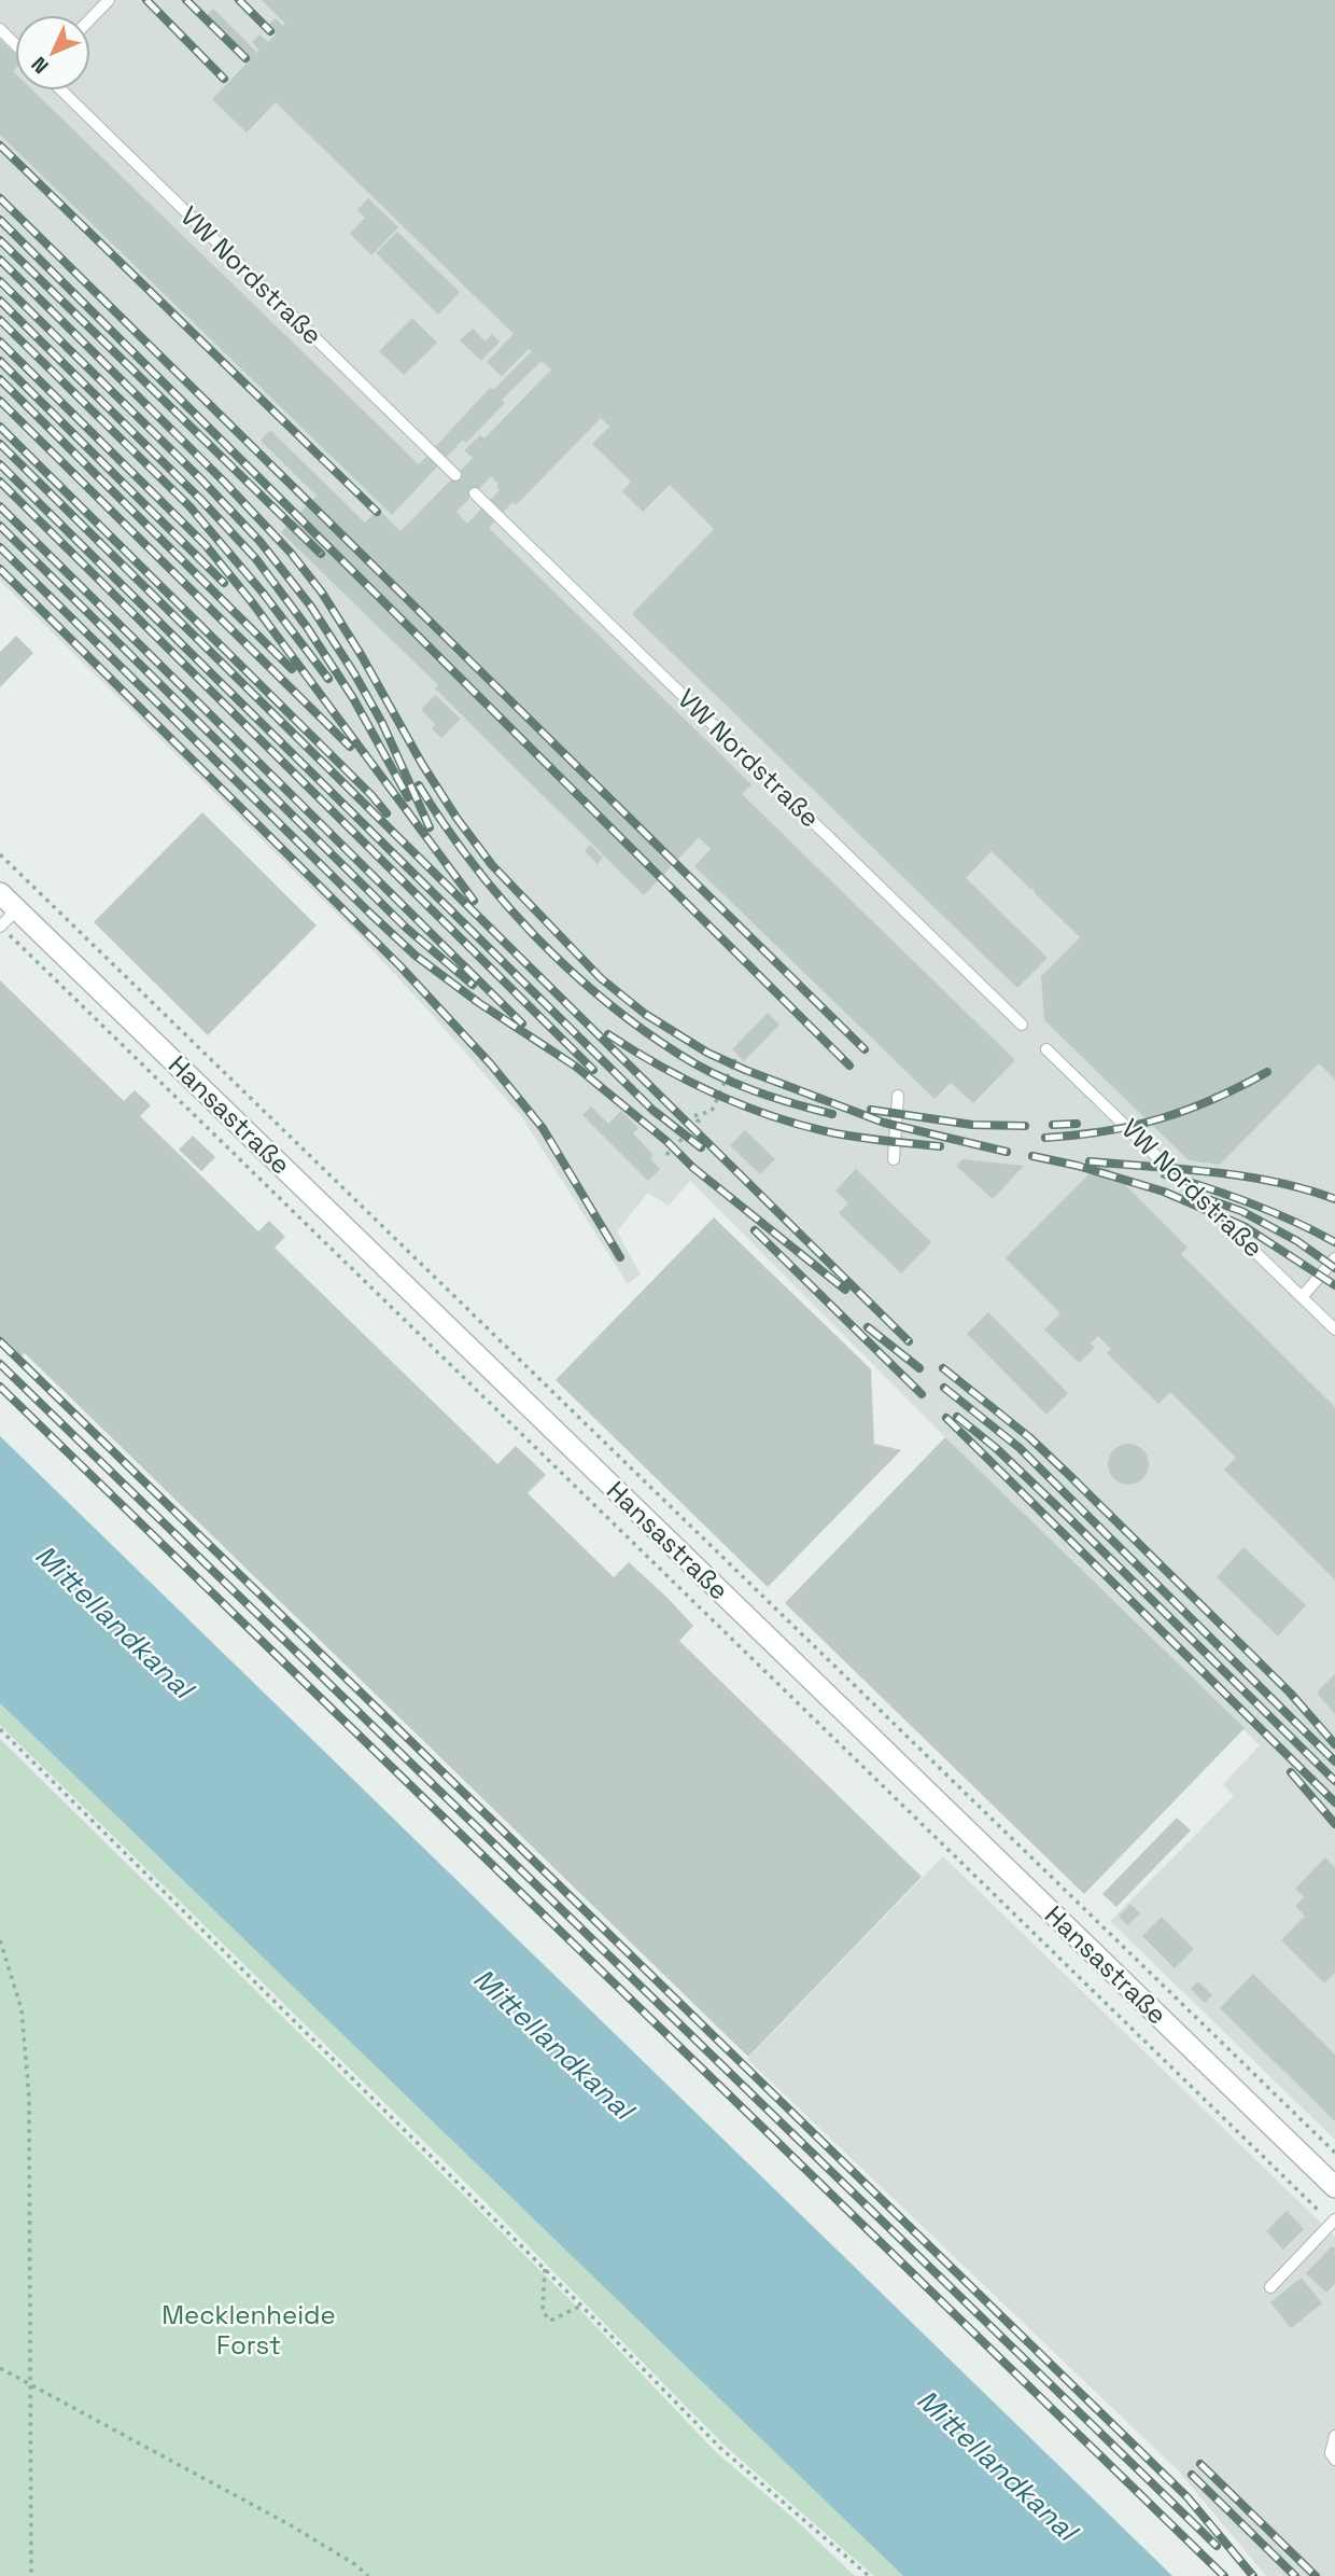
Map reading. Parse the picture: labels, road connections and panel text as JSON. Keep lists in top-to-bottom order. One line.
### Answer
{"streets":{"street":["Hansastraße"],"lane":["VW Nordstraße"]},"water":["Mittellandkanal"],"parks":["Mecklenheide Forst"],"north":"bottom left"}
